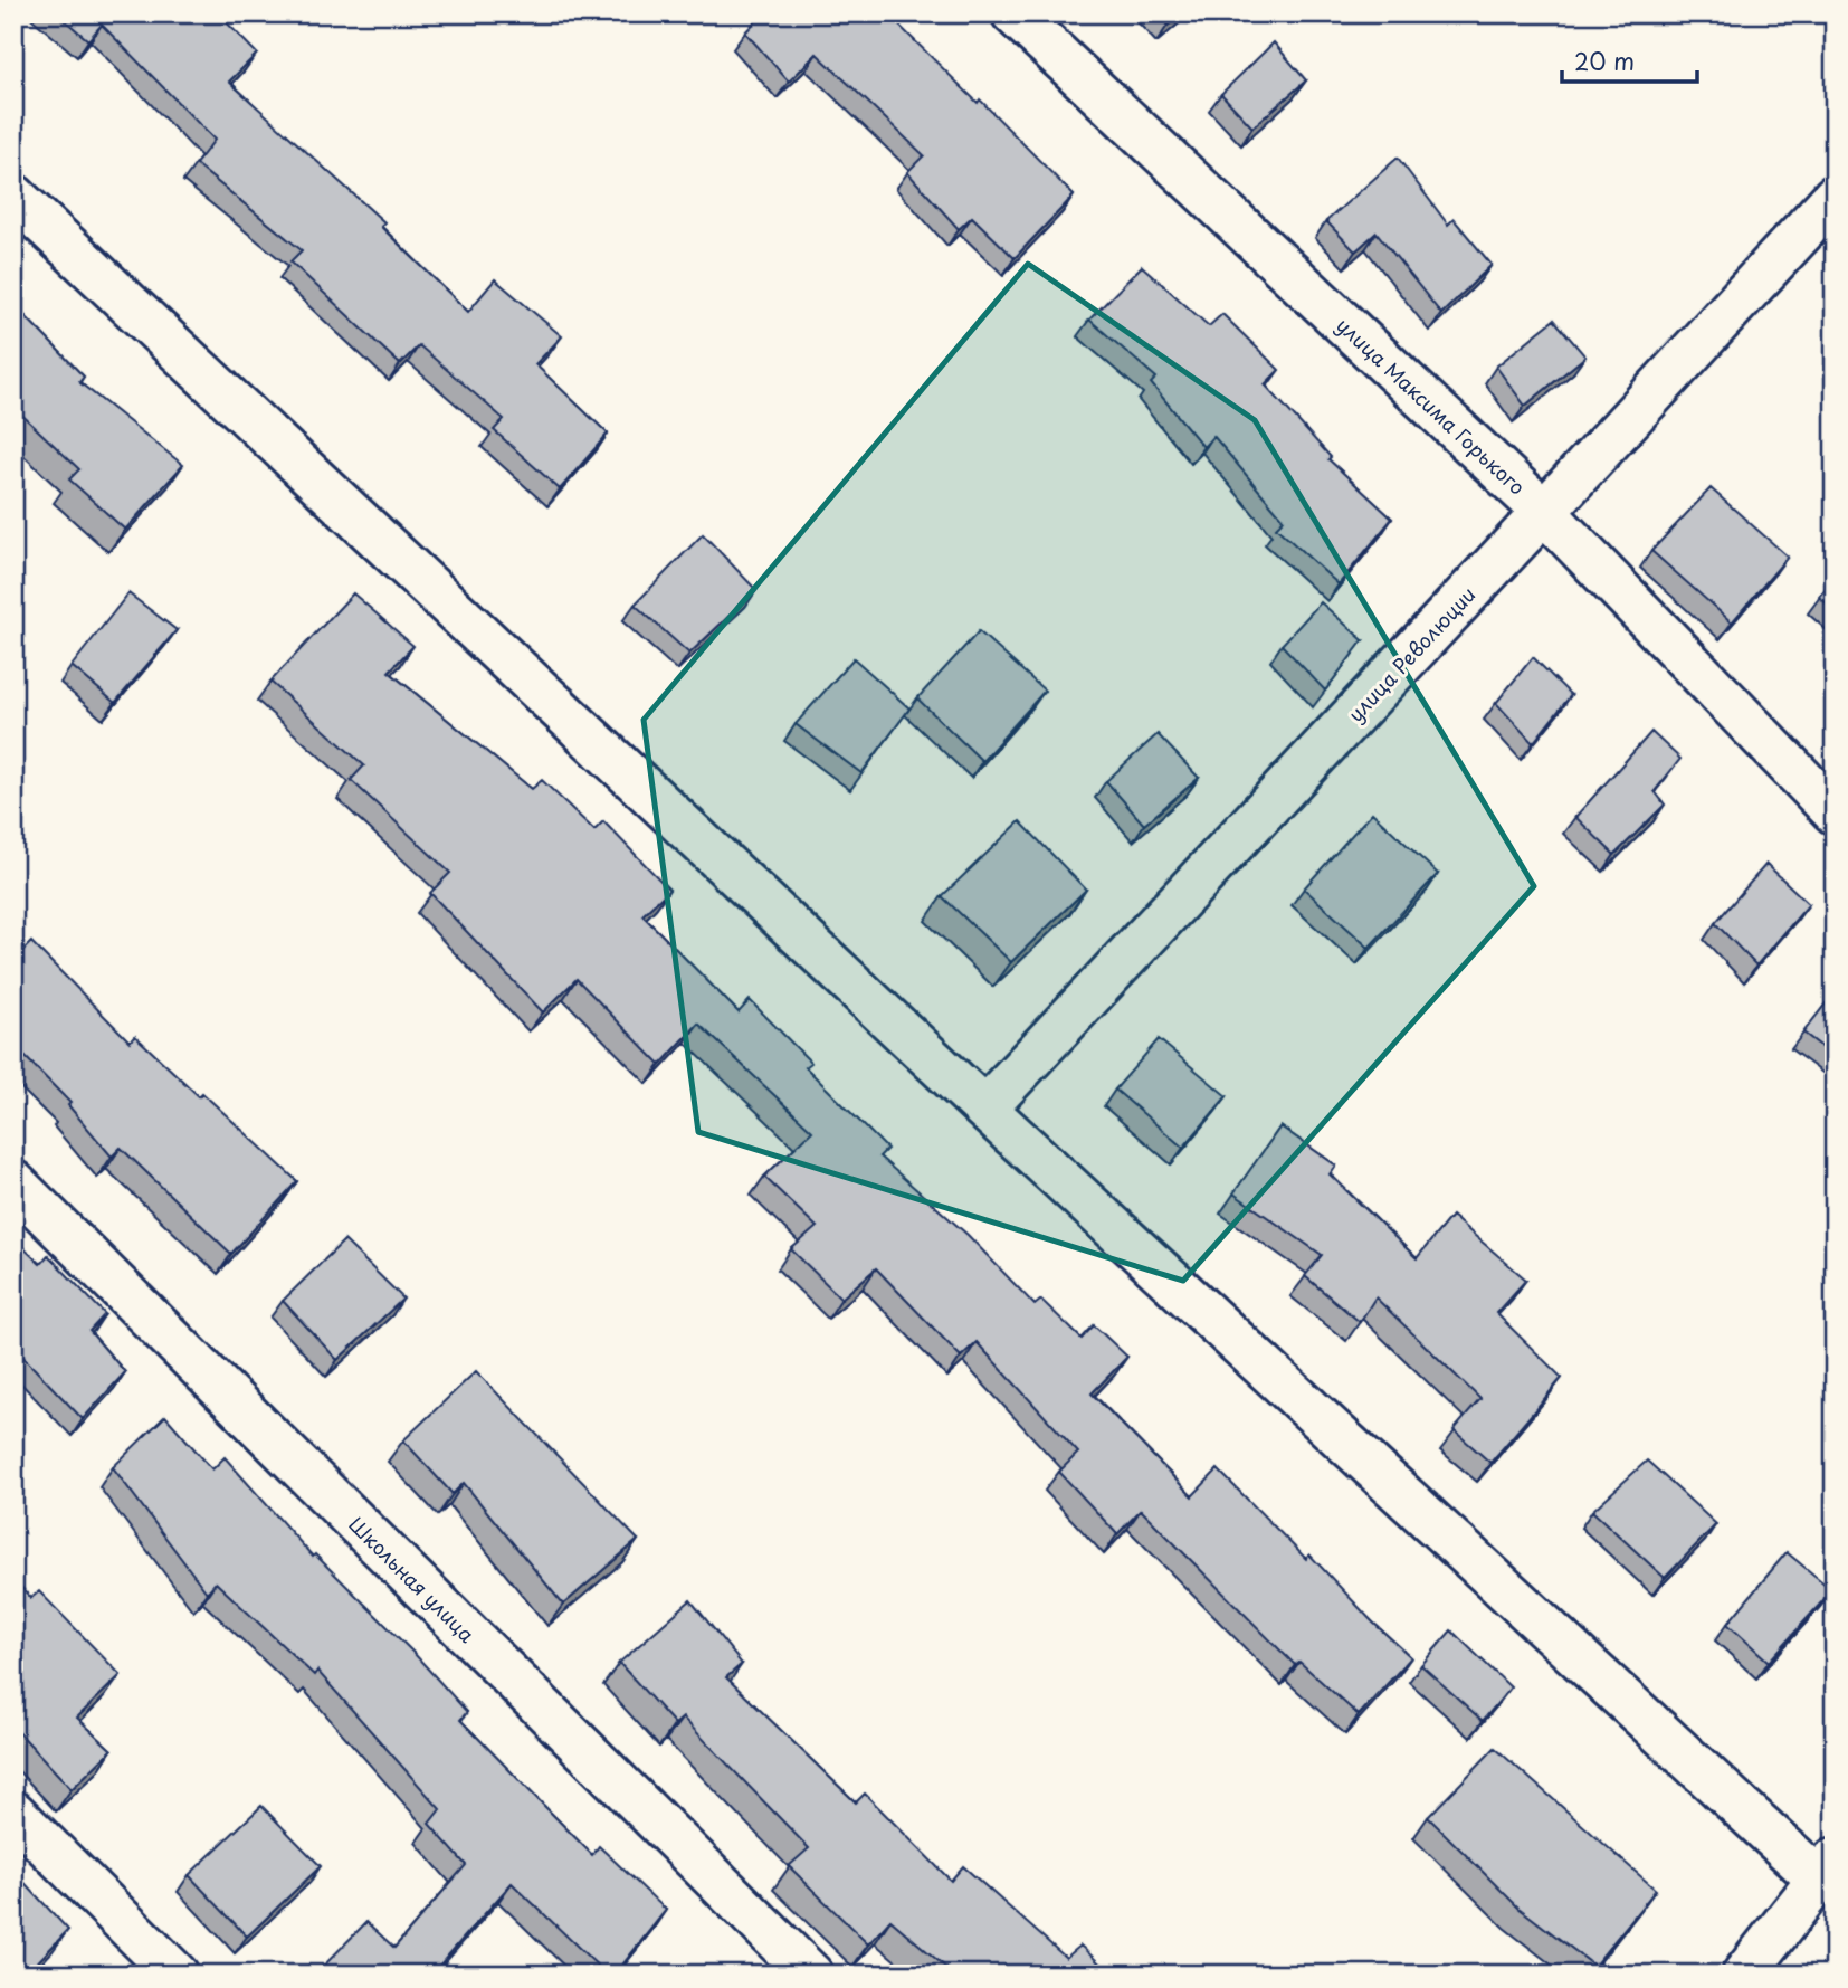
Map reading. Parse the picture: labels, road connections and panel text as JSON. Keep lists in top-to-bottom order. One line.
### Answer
{"streets":{"street":["улица Максима Горького","улица Революции","Школьная улица"]},"crossings":[["улица Максима Горького","улица Революции"]],"scale_bar":"20 m"}
